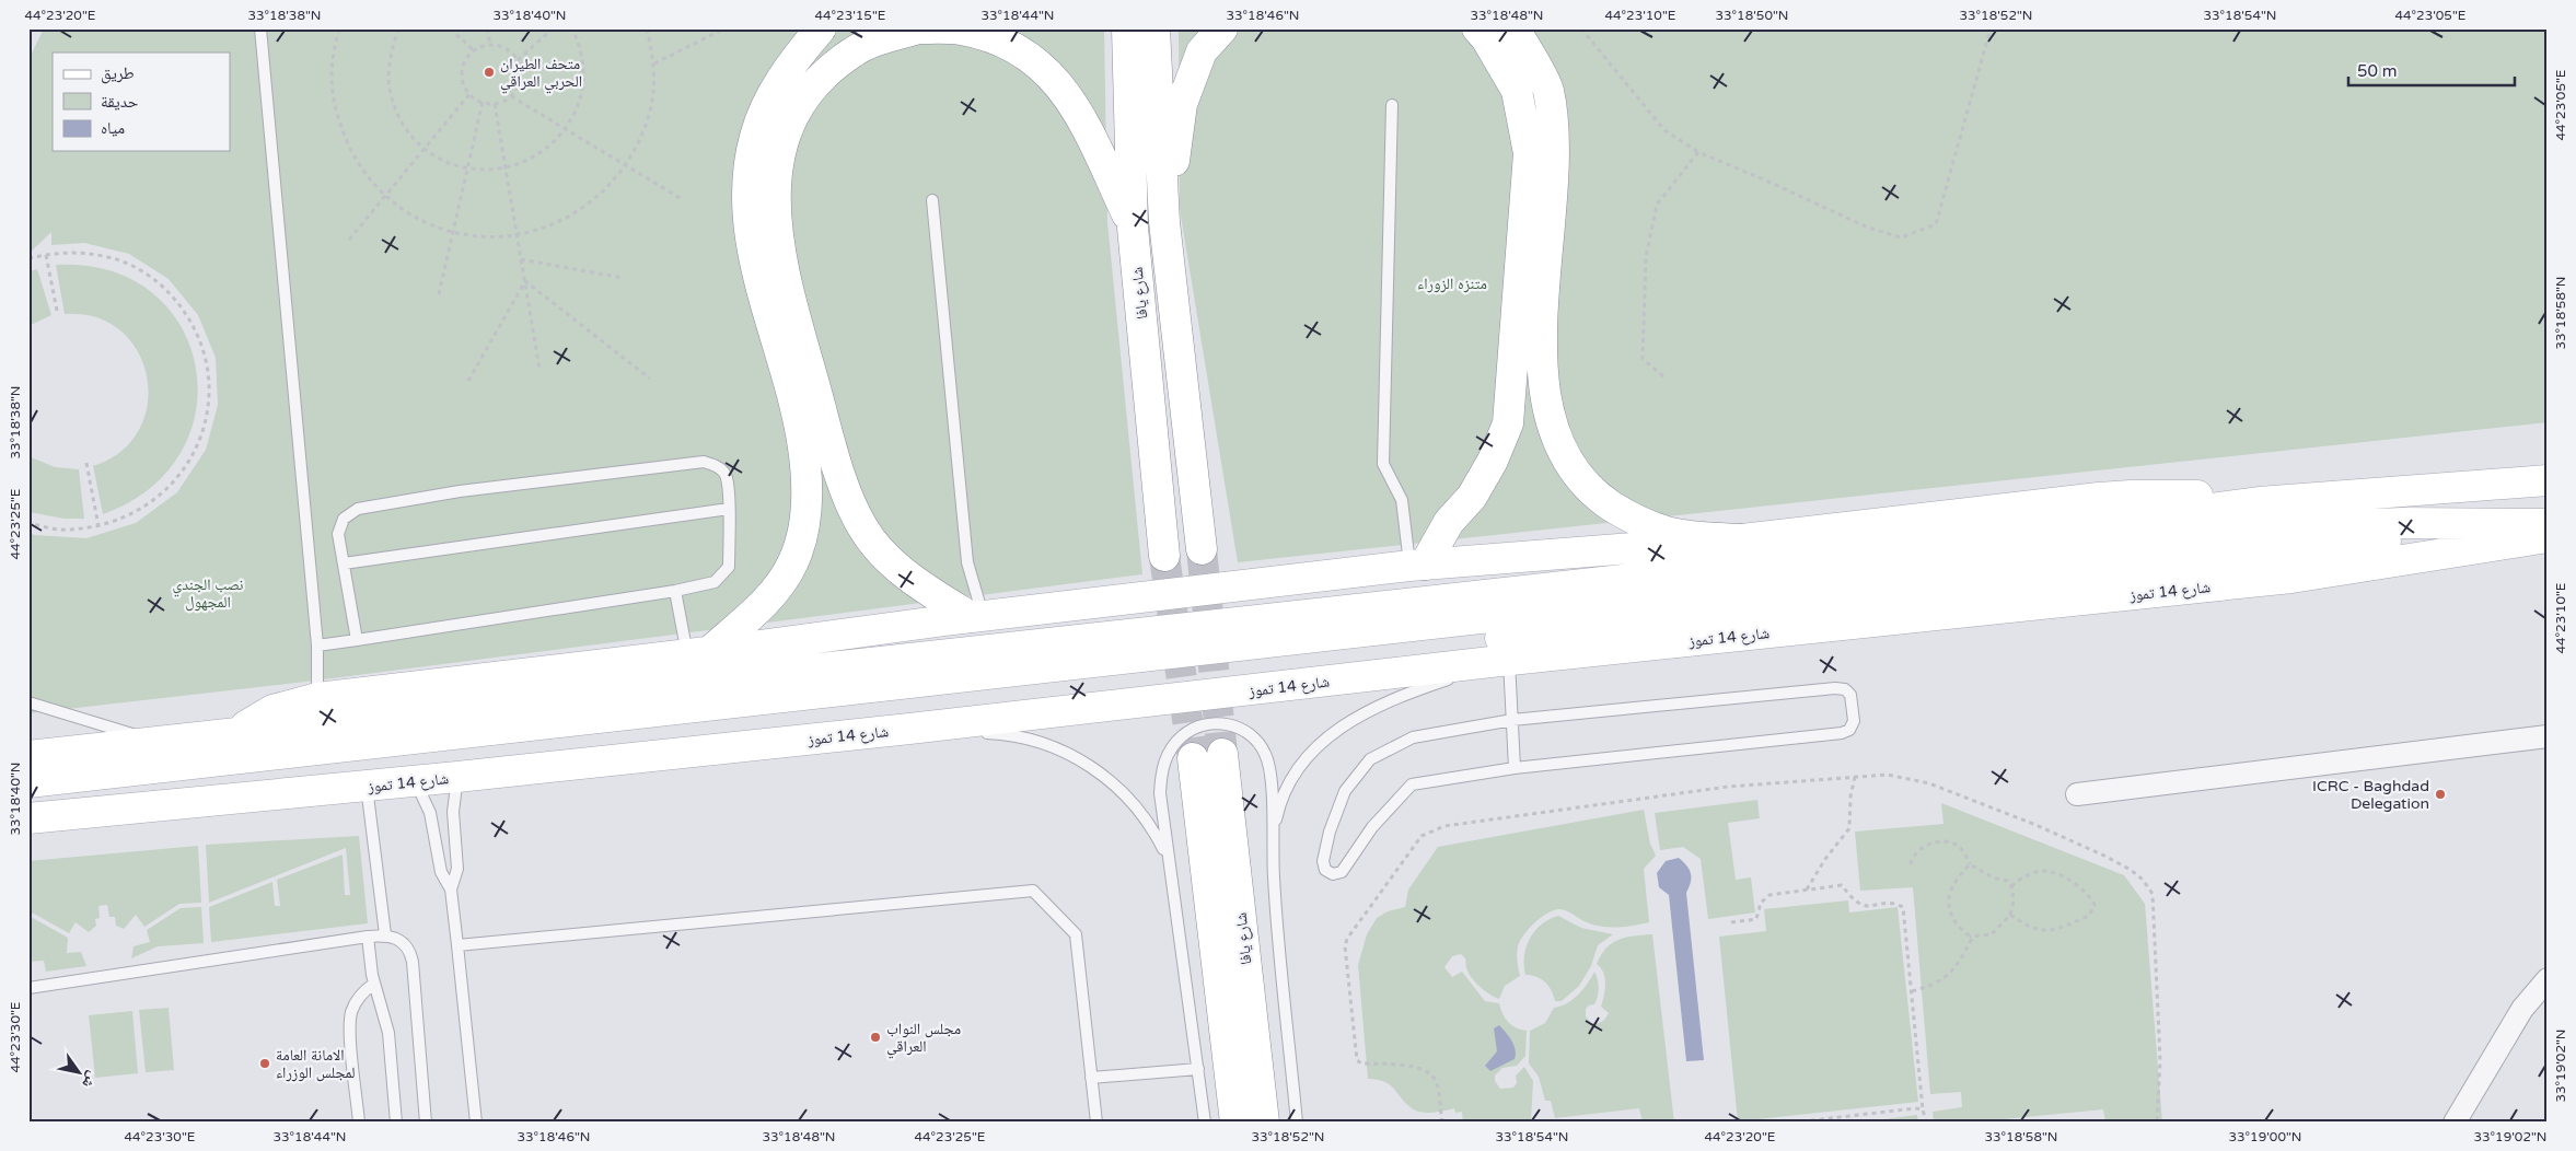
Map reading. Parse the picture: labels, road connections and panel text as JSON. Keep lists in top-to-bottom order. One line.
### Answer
{"streets":{"main road":["شارع يافا","شارع 14 تموز"]},"parks":["متنزه الزوراء","نصب الجندي المجهول"],"places":["متحف الطيران الحربي العراقي","ICRC - Baghdad Delegation","مجلس النواب العراقي","الامانة العامة لمجلس الوزراء"],"legend":["طريق","حديقة","مياه"],"scale_bar":"50 m","north":"bottom right","coordinates":["44°23'20\"E","33°18'38\"N","33°18'40\"N","44°23'15\"E","33°18'44\"N","33°18'46\"N","33°18'48\"N","44°23'10\"E","33°18'50\"N","33°18'52\"N","33°18'54\"N","44°23'05\"E","33°18'58\"N","44°23'25\"E","44°23'30\"E","33°19'02\"N","33°19'00\"N"]}
